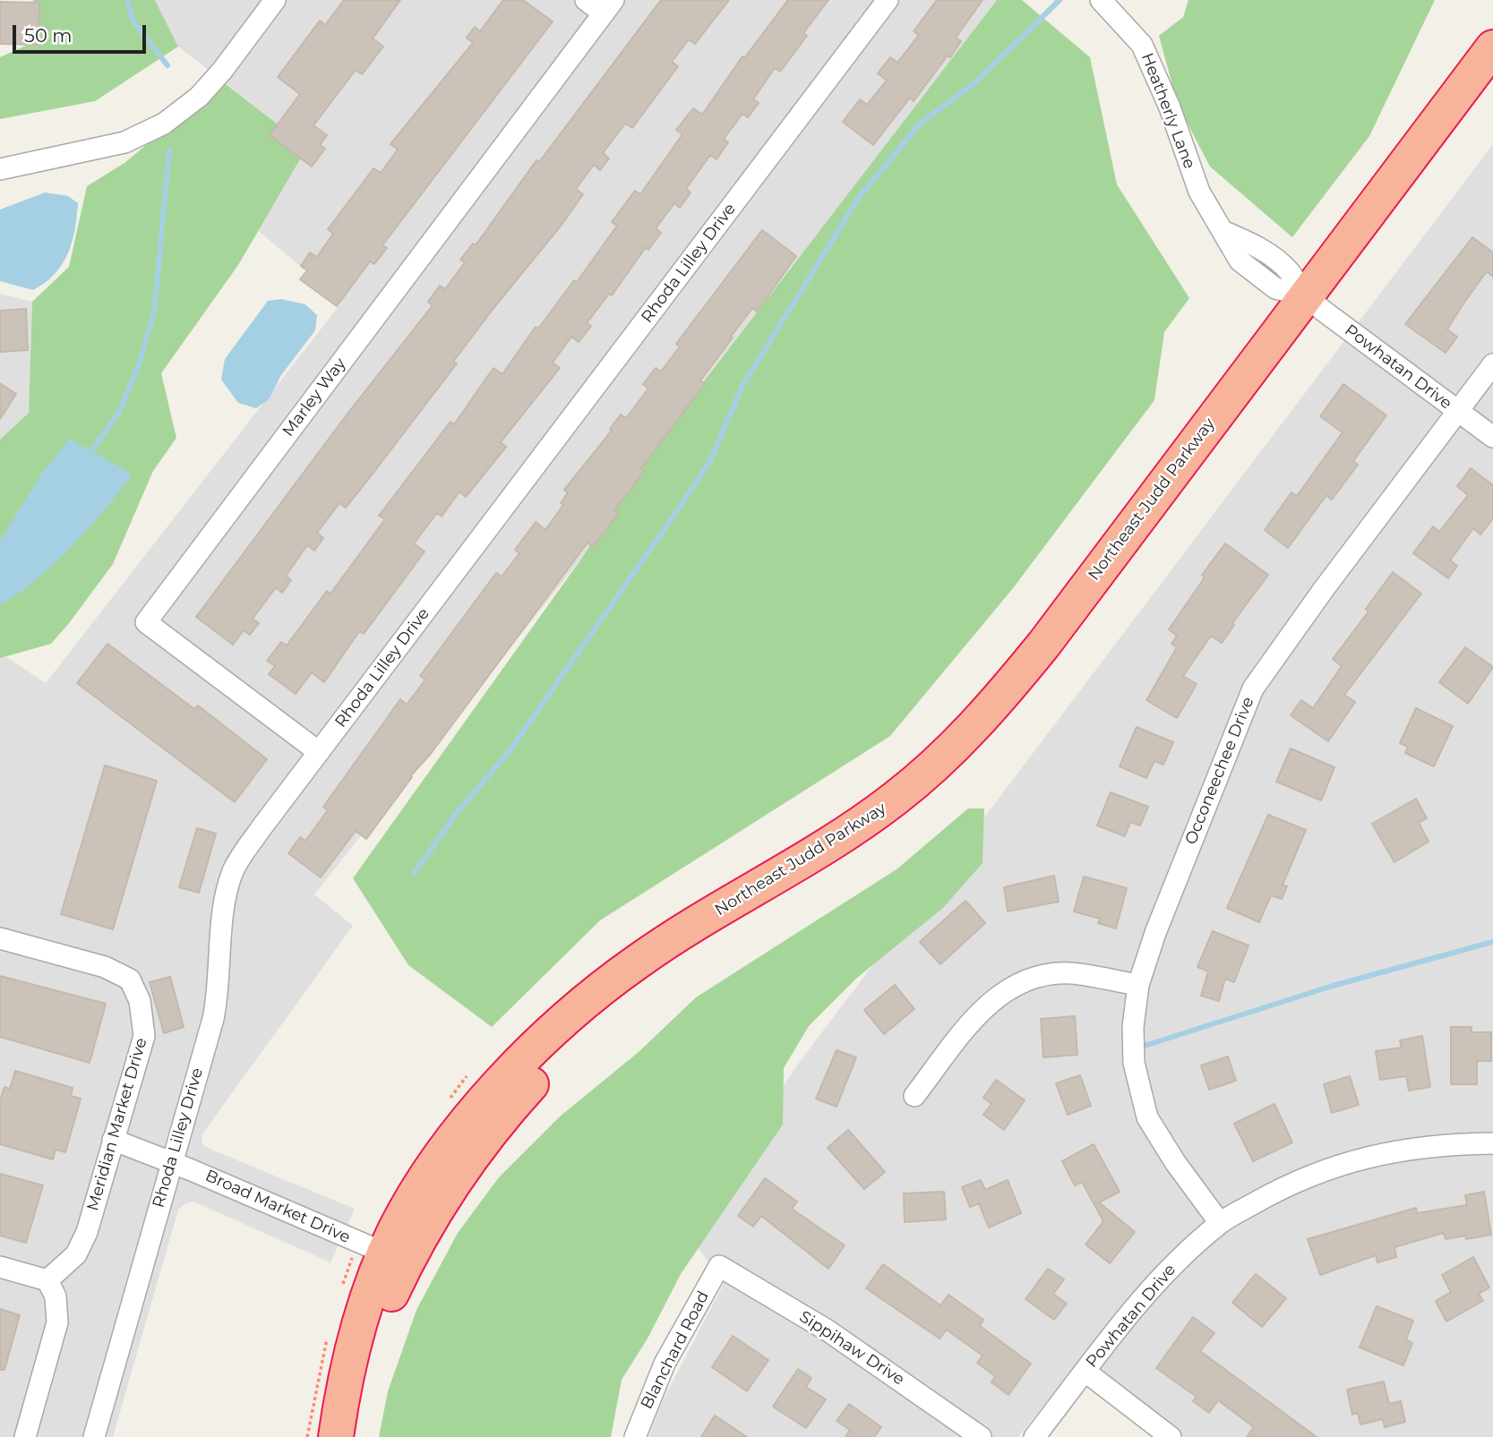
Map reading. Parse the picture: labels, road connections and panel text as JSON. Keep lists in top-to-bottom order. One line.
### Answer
{"streets":{"highway":["Northeast Judd Parkway"],"street":["Heatherly Lane","Rhoda Lilley Drive","Powhatan Drive","Marley Way","Occoneechee Drive","Meridian Market Drive","Broad Market Drive","Sippihaw Drive","Blanchard Road"]},"crossings":[["Heatherly Lane","Powhatan Drive"],["Heatherly Lane","Northeast Judd Parkway"],["Rhoda Lilley Drive","Marley Way"],["Rhoda Lilley Drive","Broad Market Drive"],["Powhatan Drive","Northeast Judd Parkway"],["Powhatan Drive","Occoneechee Drive"],["Northeast Judd Parkway","Broad Market Drive"],["Meridian Market Drive","Broad Market Drive"],["Sippihaw Drive","Blanchard Road"]],"scale_bar":"50 m"}
